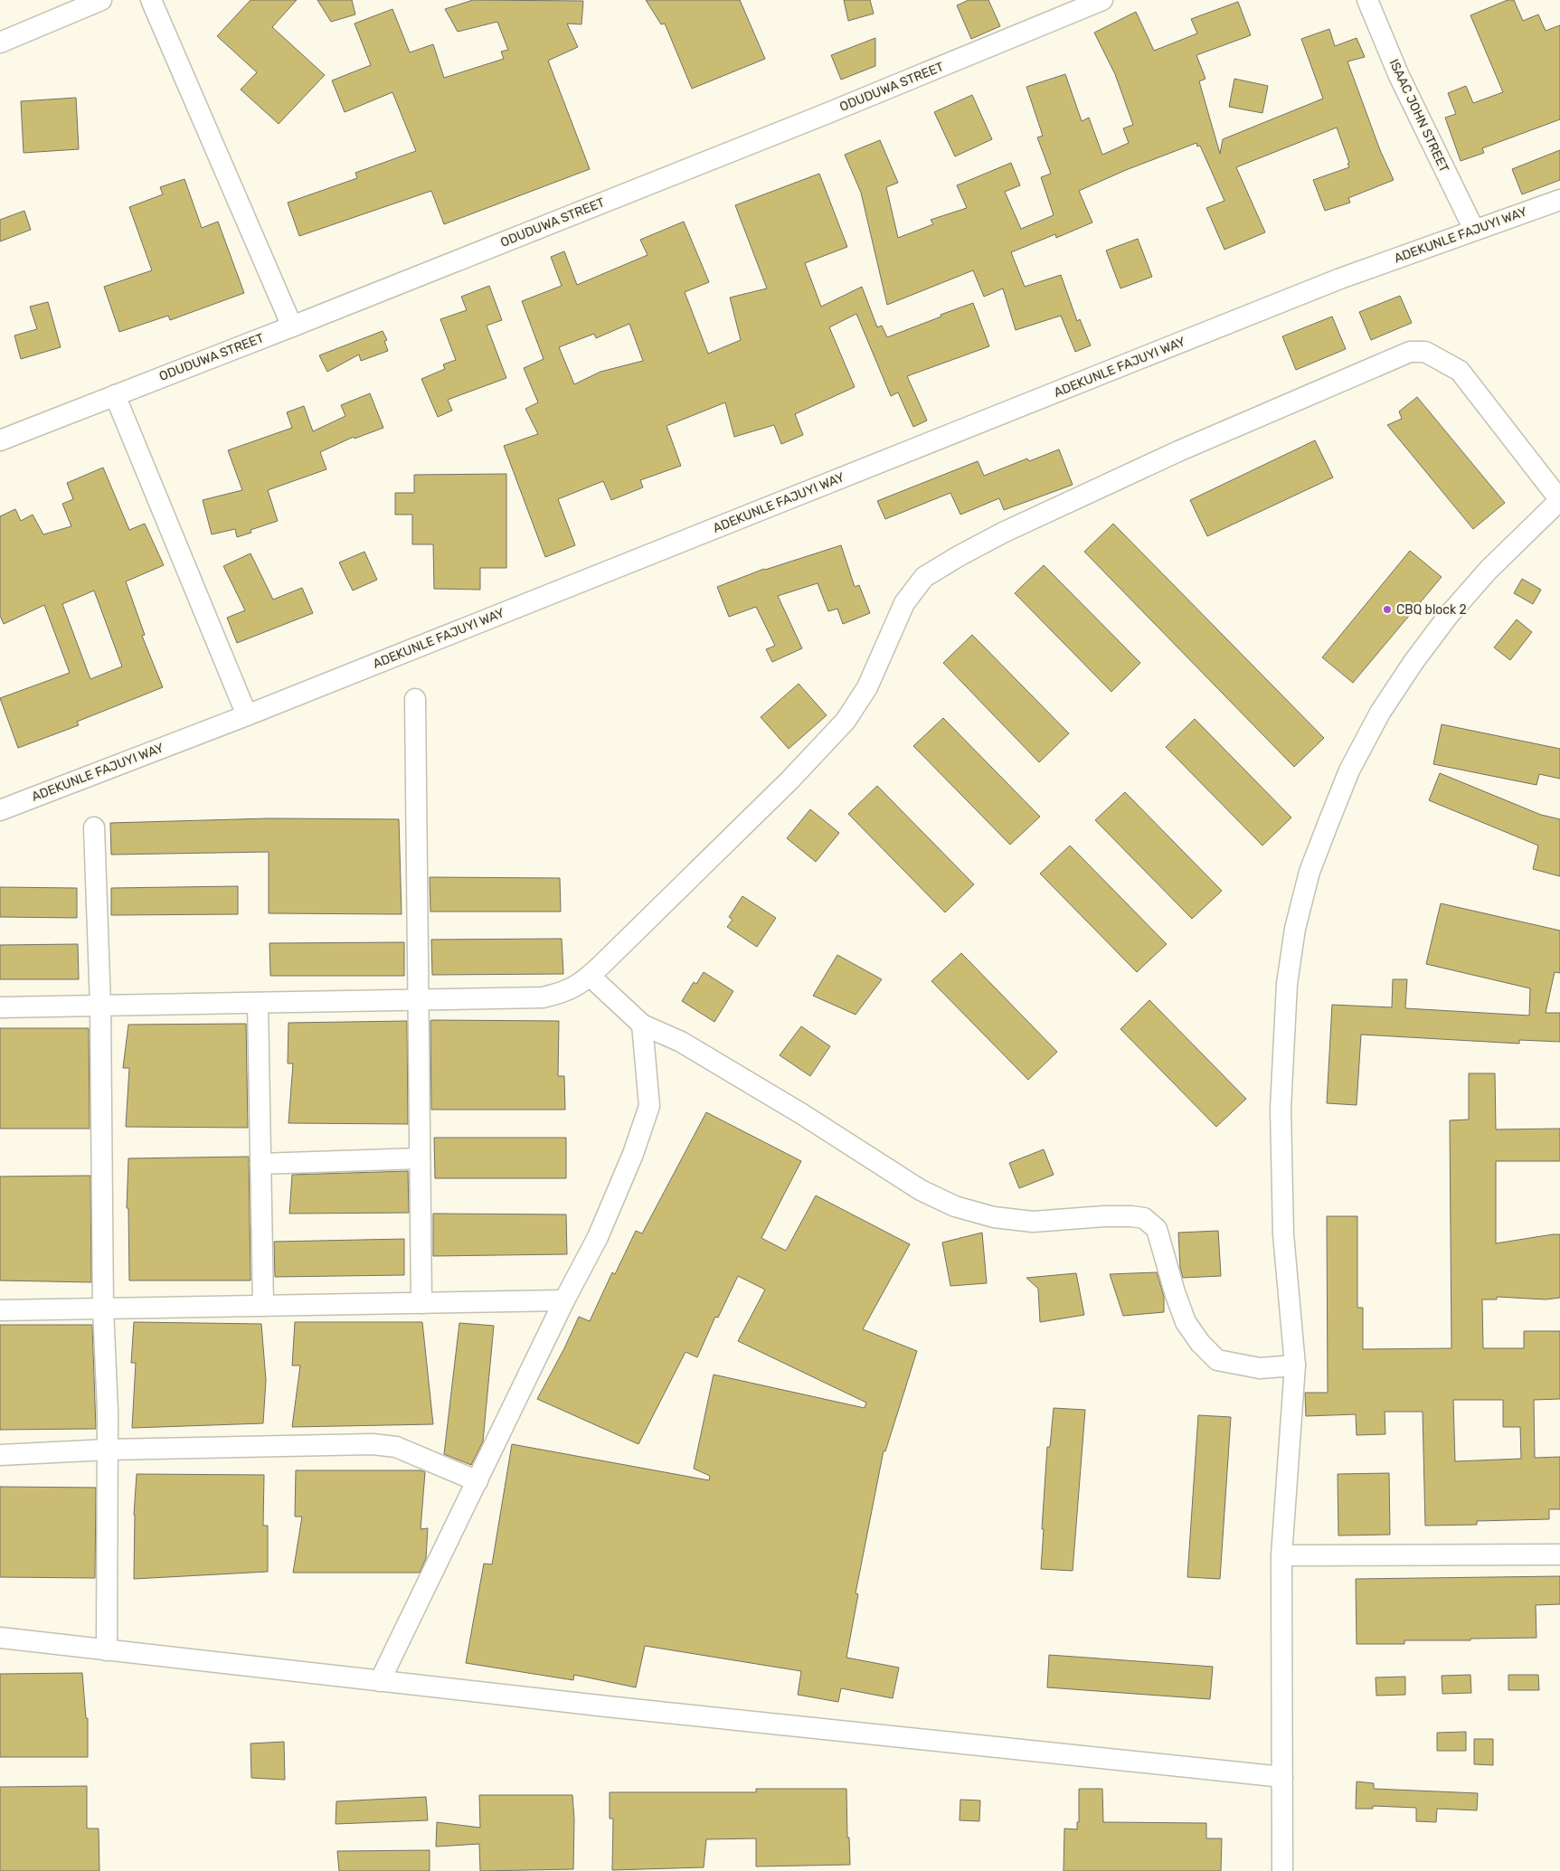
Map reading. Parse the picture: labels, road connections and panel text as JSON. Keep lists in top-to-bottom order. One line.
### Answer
{"streets":{"street":["ODUDUWA STREET","ISAAC JOHN STREET","ADEKUNLE FAJUYI WAY"]},"crossings":[["ISAAC JOHN STREET","ADEKUNLE FAJUYI WAY"]],"places":["CBQ block 2"]}
